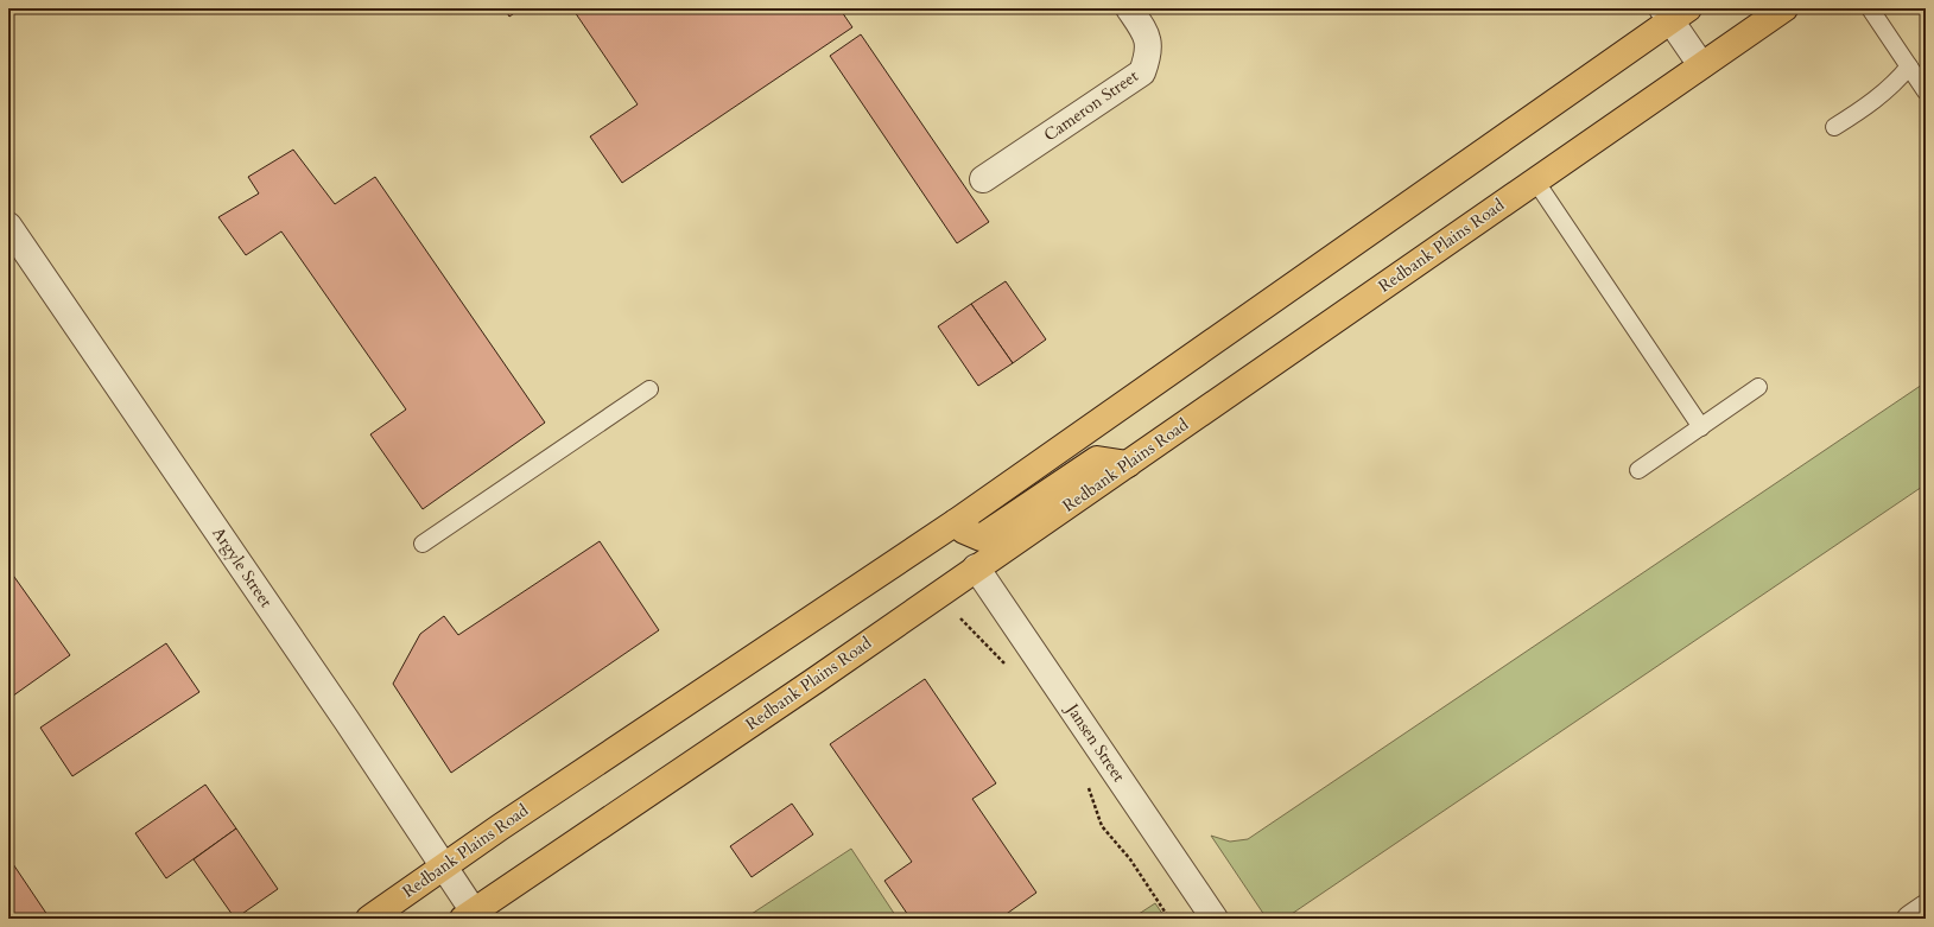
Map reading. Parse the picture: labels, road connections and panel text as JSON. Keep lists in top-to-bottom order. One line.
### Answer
{"streets":{"main road":["Redbank Plains Road"],"street":["Cameron Street","Argyle Street","Jansen Street"]},"crossings":[["Redbank Plains Road","Argyle Street"],["Redbank Plains Road","Jansen Street"]]}
